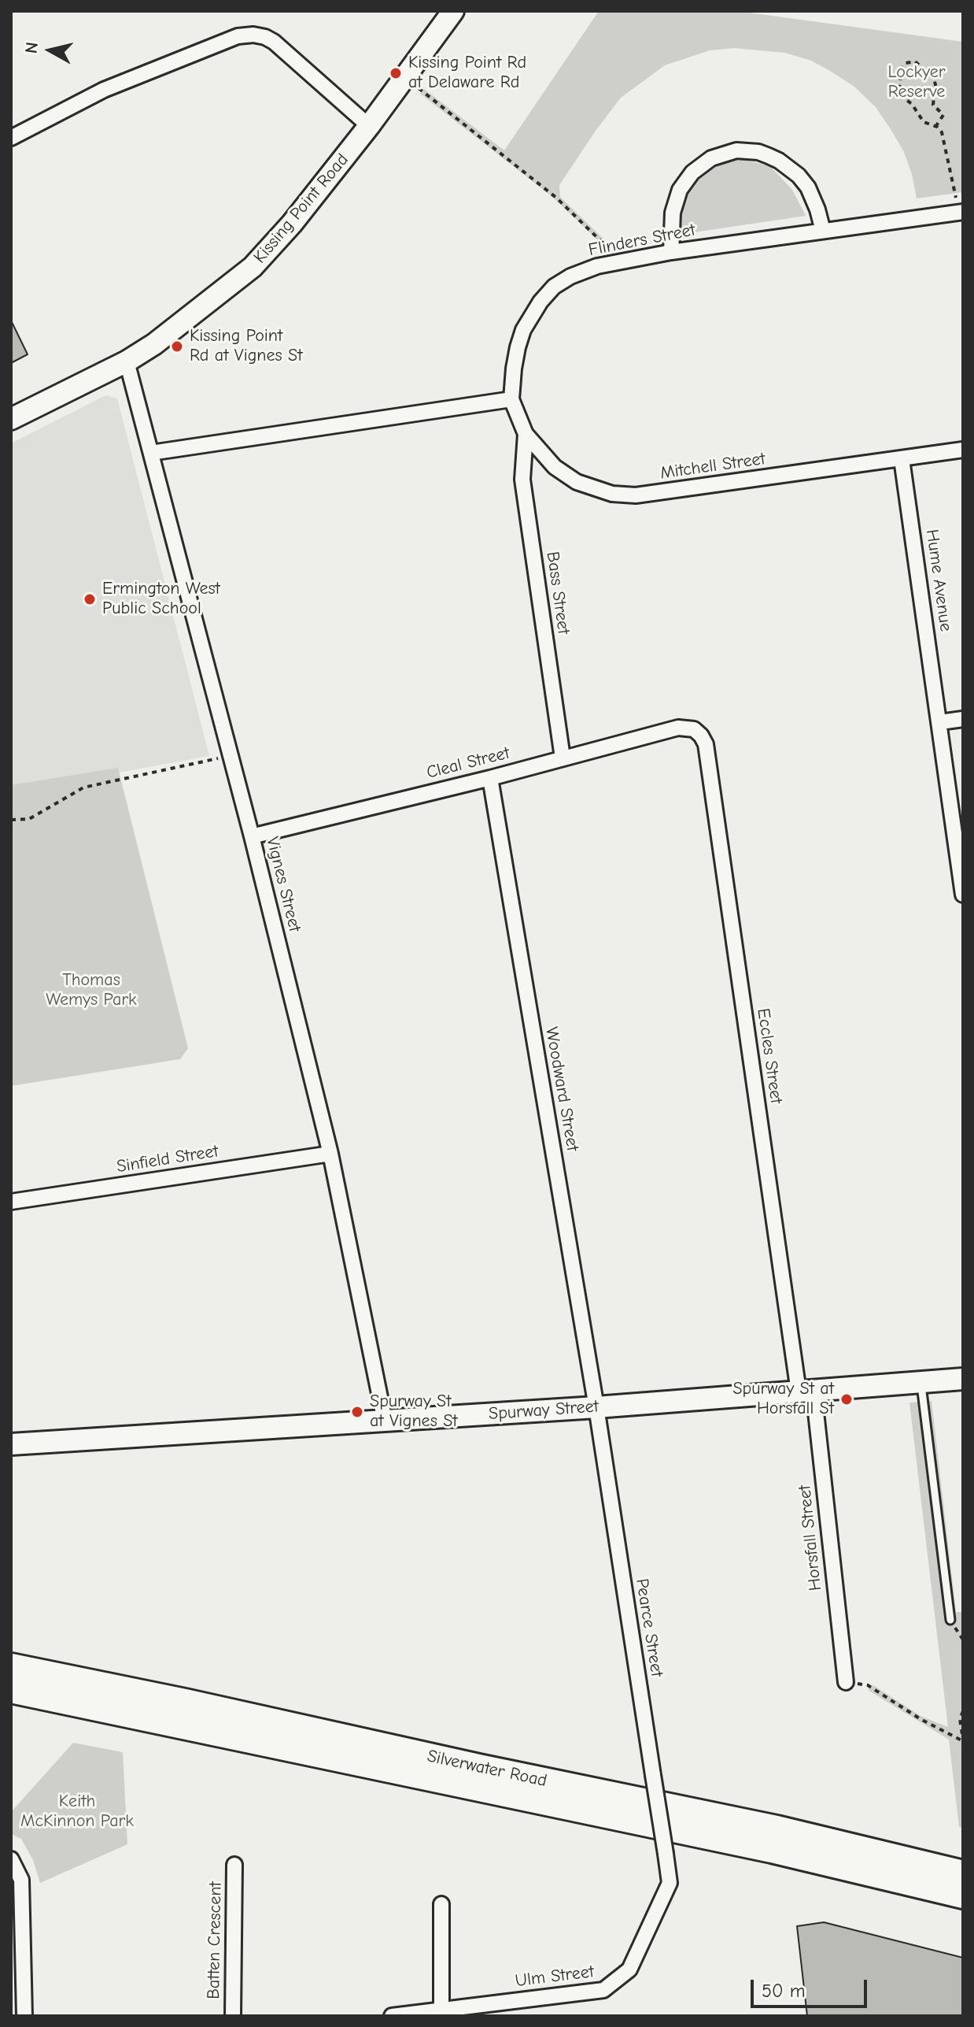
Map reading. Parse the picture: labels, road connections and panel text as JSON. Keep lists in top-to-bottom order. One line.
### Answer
{"streets":{"highway":["Silverwater Road"],"street":["Kissing Point Road","Flinders Street","Mitchell Street","Hume Avenue","Bass Street","Cleal Street","Vignes Street","Eccles Street","Woodward Street","Sinfield Street","Spurway Street","Horsfall Street","Pearce Street","Batten Crescent","Ulm Street"]},"crossings":[["Kissing Point Road","Vignes Street"],["Flinders Street","Mitchell Street"],["Mitchell Street","Hume Avenue"],["Mitchell Street","Bass Street"],["Bass Street","Cleal Street"],["Cleal Street","Vignes Street"],["Cleal Street","Eccles Street"],["Cleal Street","Woodward Street"],["Vignes Street","Sinfield Street"],["Vignes Street","Spurway Street"],["Eccles Street","Spurway Street"],["Eccles Street","Horsfall Street"],["Woodward Street","Spurway Street"],["Woodward Street","Pearce Street"],["Spurway Street","Horsfall Street"],["Spurway Street","Pearce Street"],["Pearce Street","Ulm Street"]],"parks":["Lockyer Reserve","Thomas Wemys Park","Keith McKinnon Park"],"places":["Kissing Point Rd at Delaware Rd","Kissing Point Rd at Vignes St","Ermington West Public School","Spurway St at Horsfall St","Spurway St at Vignes St"],"scale_bar":"50 m","north":"left"}
